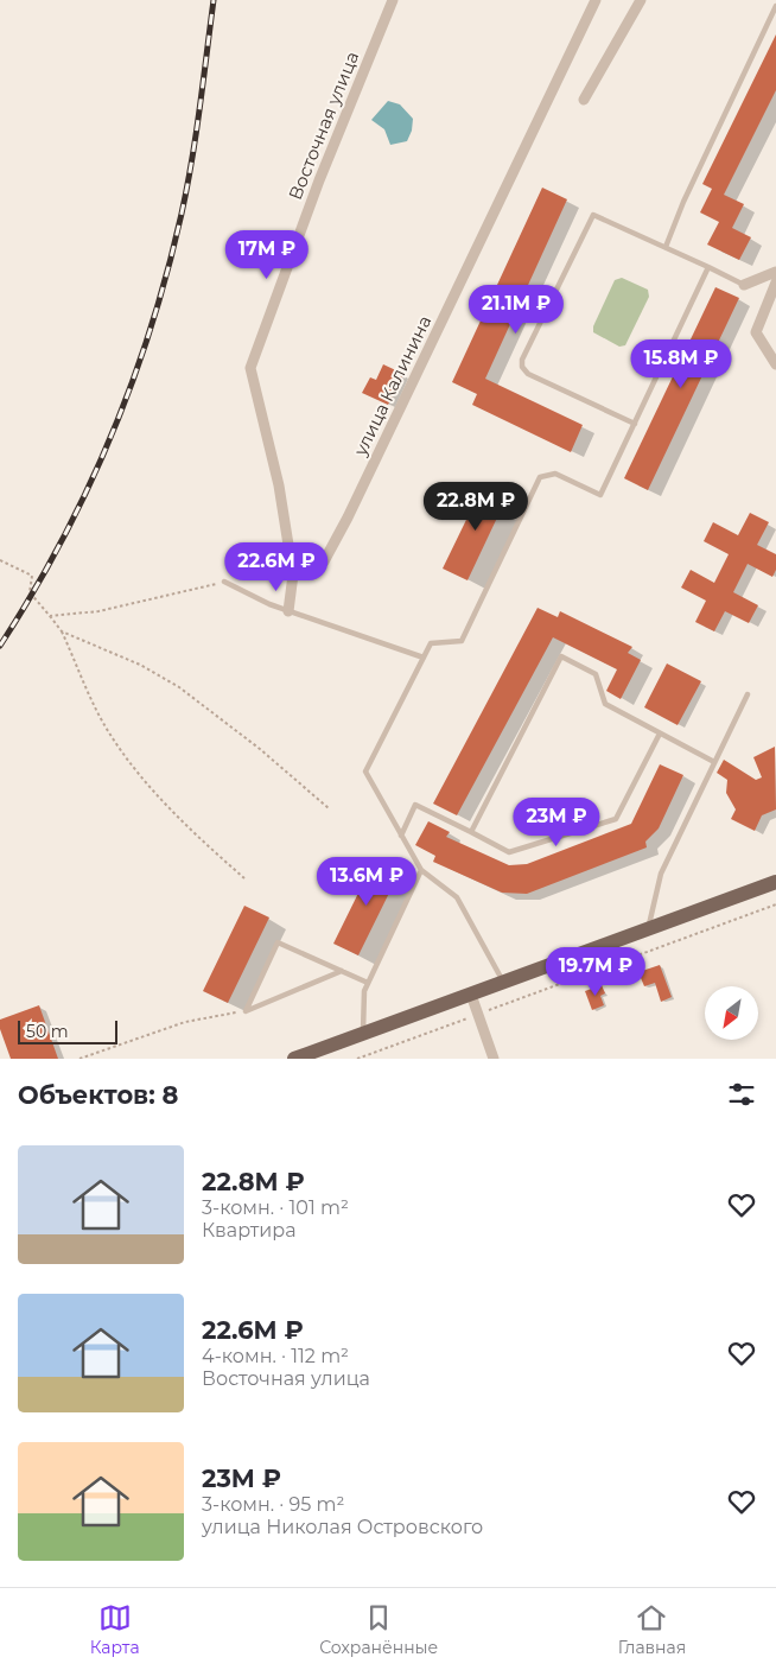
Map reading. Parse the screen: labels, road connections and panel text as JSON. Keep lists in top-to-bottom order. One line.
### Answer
{"streets":{"street":["Восточная улица","улица Калинина"]},"crossings":[["Восточная улица","улица Калинина"]],"scale_bar":"50 m","north":"bottom left","page":{"price":["17M ₽","21.1M ₽","15.8M ₽","22.8M ₽","22.6M ₽","23M ₽","13.6M ₽","19.7M ₽"],"scale":"50 m","heading":"Объектов: 8","list":[{"name":"22.8M ₽","note":"3-комн. · 101 m² · Квартира"},{"name":"22.6M ₽","note":"4-комн. · 112 m² · Восточная улица"},{"name":"23M ₽","note":"3-комн. · 95 m² · улица Николая Островского"}],"tabs":["Карта","Сохранённые","Главная"]}}
